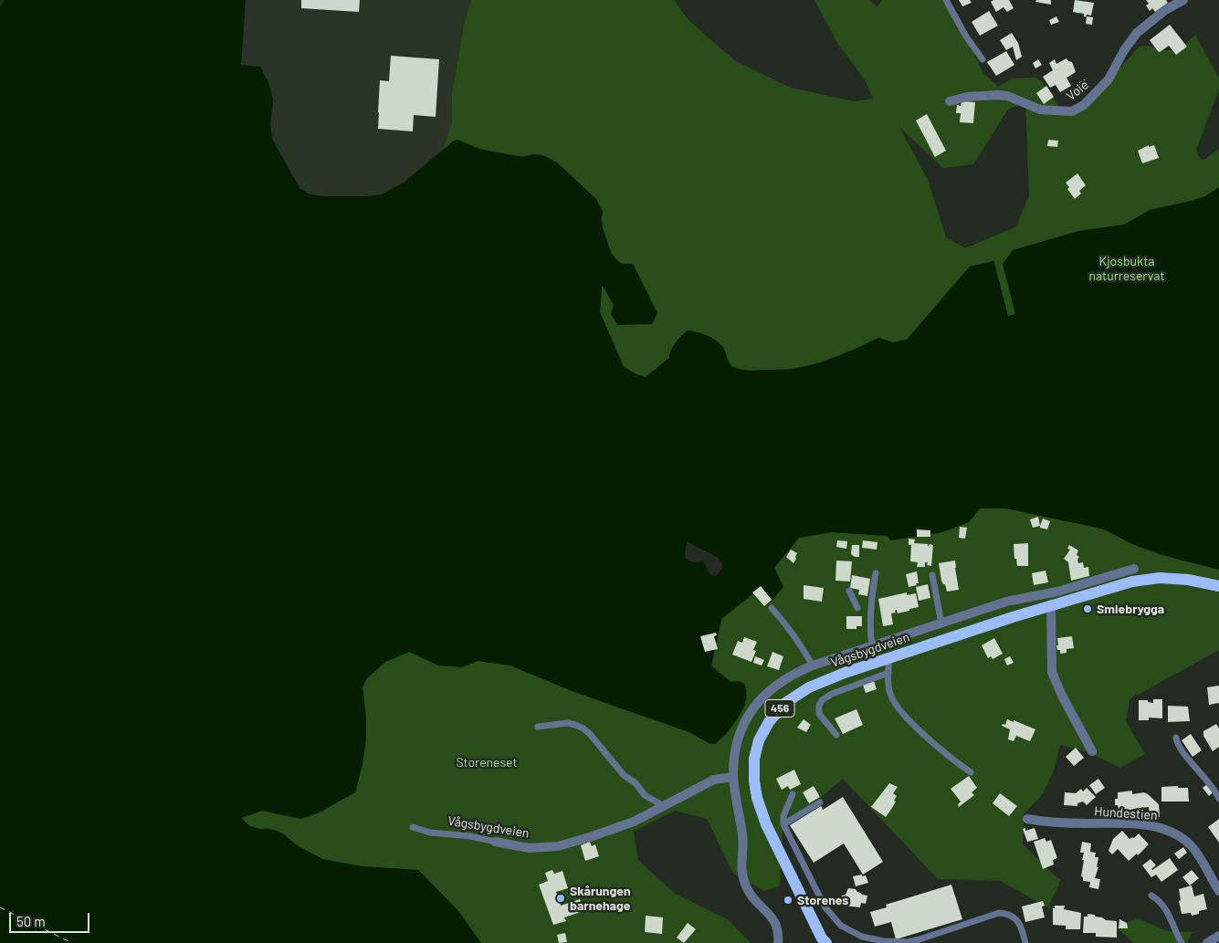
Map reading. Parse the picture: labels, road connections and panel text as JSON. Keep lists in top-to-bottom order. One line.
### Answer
{"streets":{"main road":["Vågsbygdveien","456"],"street":["Voie","Hundestien"]},"parks":["Kjosbukta naturreservat","Storeneset"],"places":["Smiebrygga","Skårungen barnehage","Storenes"],"scale_bar":"50 m"}
